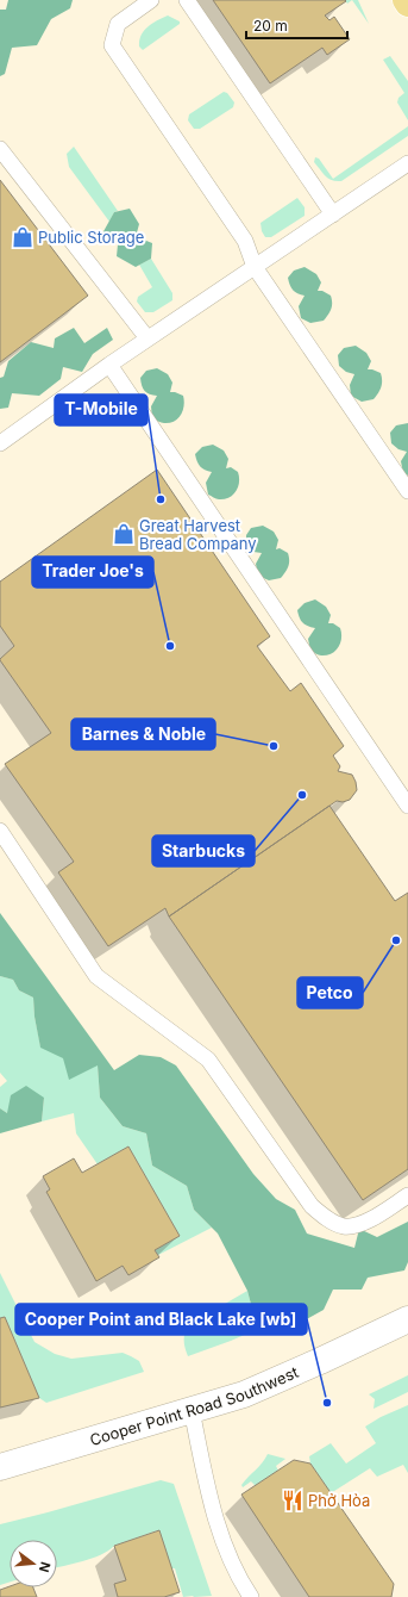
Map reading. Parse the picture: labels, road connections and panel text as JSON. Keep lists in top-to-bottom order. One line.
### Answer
{"streets":{"main road":["Cooper Point Road Southwest"]},"places":{"shop":["Public Storage","Great Harvest Bread Company"],"other":["T-Mobile","Trader Joe's","Barnes & Noble","Starbucks","Petco","Cooper Point and Black Lake [wb]"],"restaurant":["Phở Hòa"]},"scale_bar":"20 m","north":"right"}
